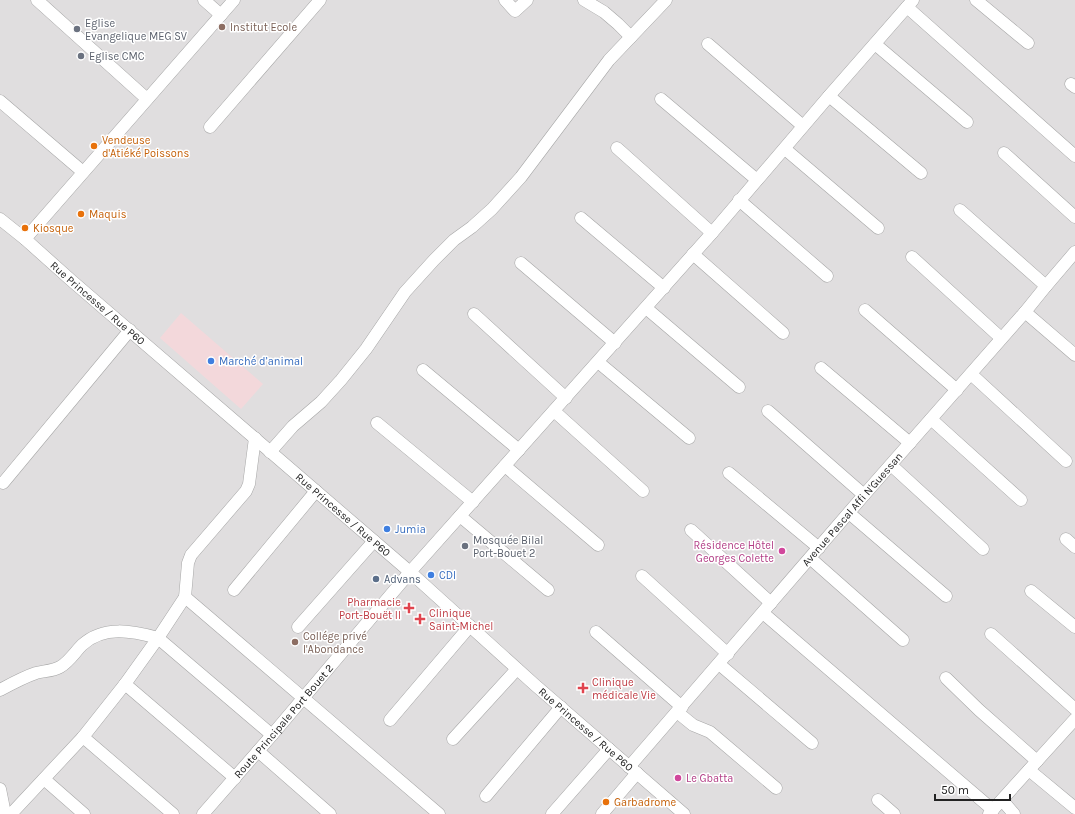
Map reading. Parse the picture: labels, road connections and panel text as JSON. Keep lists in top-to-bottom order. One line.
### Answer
{"streets":{"street":["Rue Princesse / Rue P60","Avenue Pascal Affi N'Guessan","Route Principale Port Bouet 2"]},"crossings":[["Rue Princesse / Rue P60","Avenue Pascal Affi N'Guessan"],["Rue Princesse / Rue P60","Route Principale Port Bouet 2"]],"places":{"other":["Institut Ecole","Eglise Evangelique MEG SV","Eglise CMC","Vendeuse d'Atiéké Poissons","Maquis","Kiosque","Marché d’animal","Jumia","Mosquée Bilal Port-Bouet 2","Résidence Hôtel Georges Colette","CDI","Advans","Collége privé l'Abondance","Le Gbatta","Garbadrome"],"health":["Pharmacie Port-Bouët II","Clinique Saint-Michel","Clinique médicale Vie"]},"scale_bar":"50 m"}
